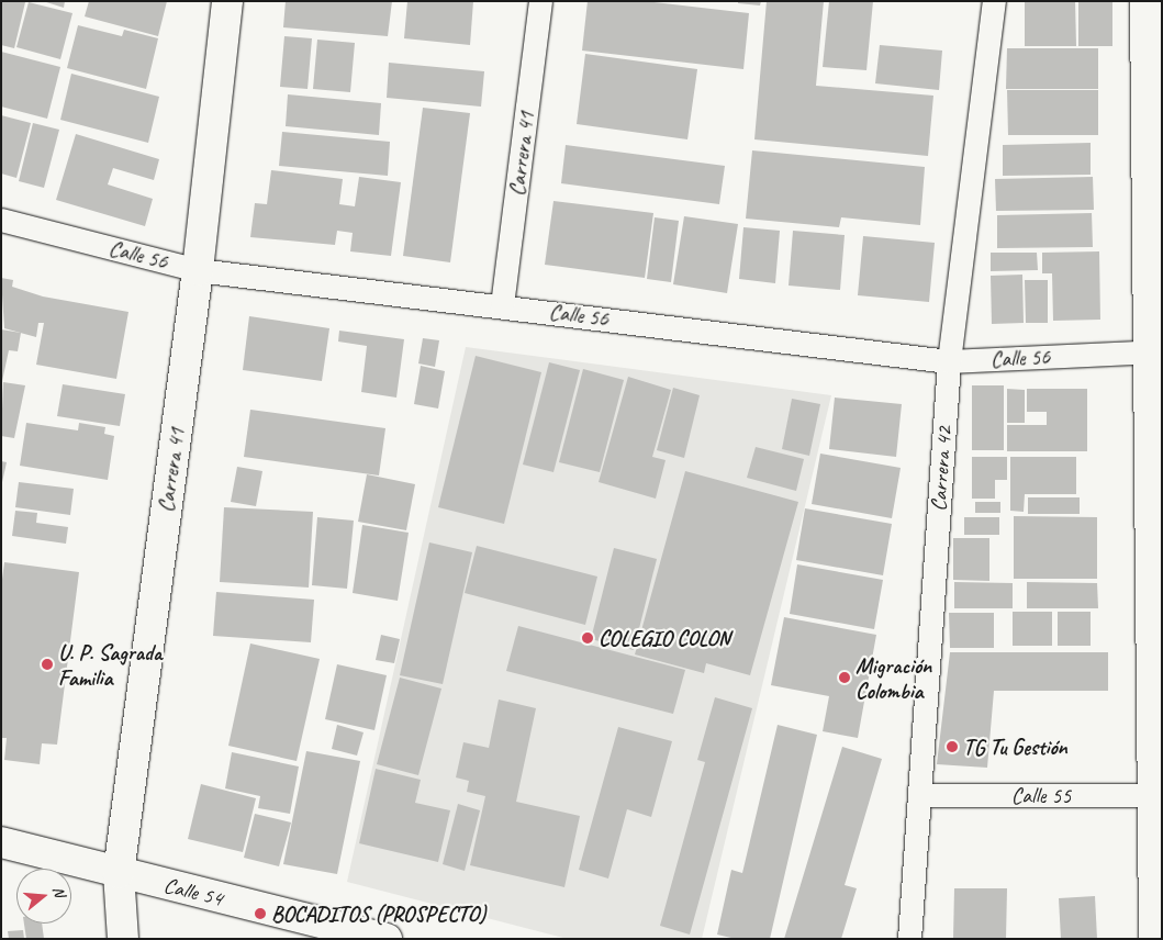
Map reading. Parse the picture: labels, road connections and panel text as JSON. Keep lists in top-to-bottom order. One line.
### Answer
{"streets":{"street":["Carrera 41","Calle 56","Carrera 42","Calle 55","Calle 54"]},"crossings":[["Carrera 41","Calle 56"],["Carrera 41","Calle 54"],["Calle 56","Carrera 42"],["Carrera 42","Calle 55"]],"places":["COLEGIO COLON","U. P. Sagrada Familia","Migración Colombia","TG Tu Gestión","BOCADITOS (PROSPECTO)"],"north":"right"}
